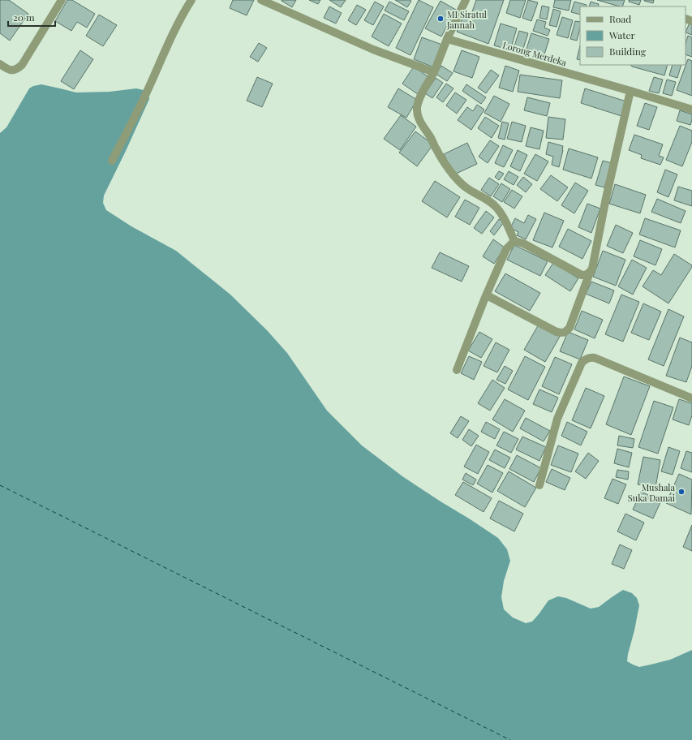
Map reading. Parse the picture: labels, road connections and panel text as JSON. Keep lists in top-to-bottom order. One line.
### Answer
{"streets":{"street":["Lorong Merdeka"]},"places":["MI Siratul Jannah","Mushala Suka Damai"],"legend":["Road","Water","Building"],"scale_bar":"20 m"}
